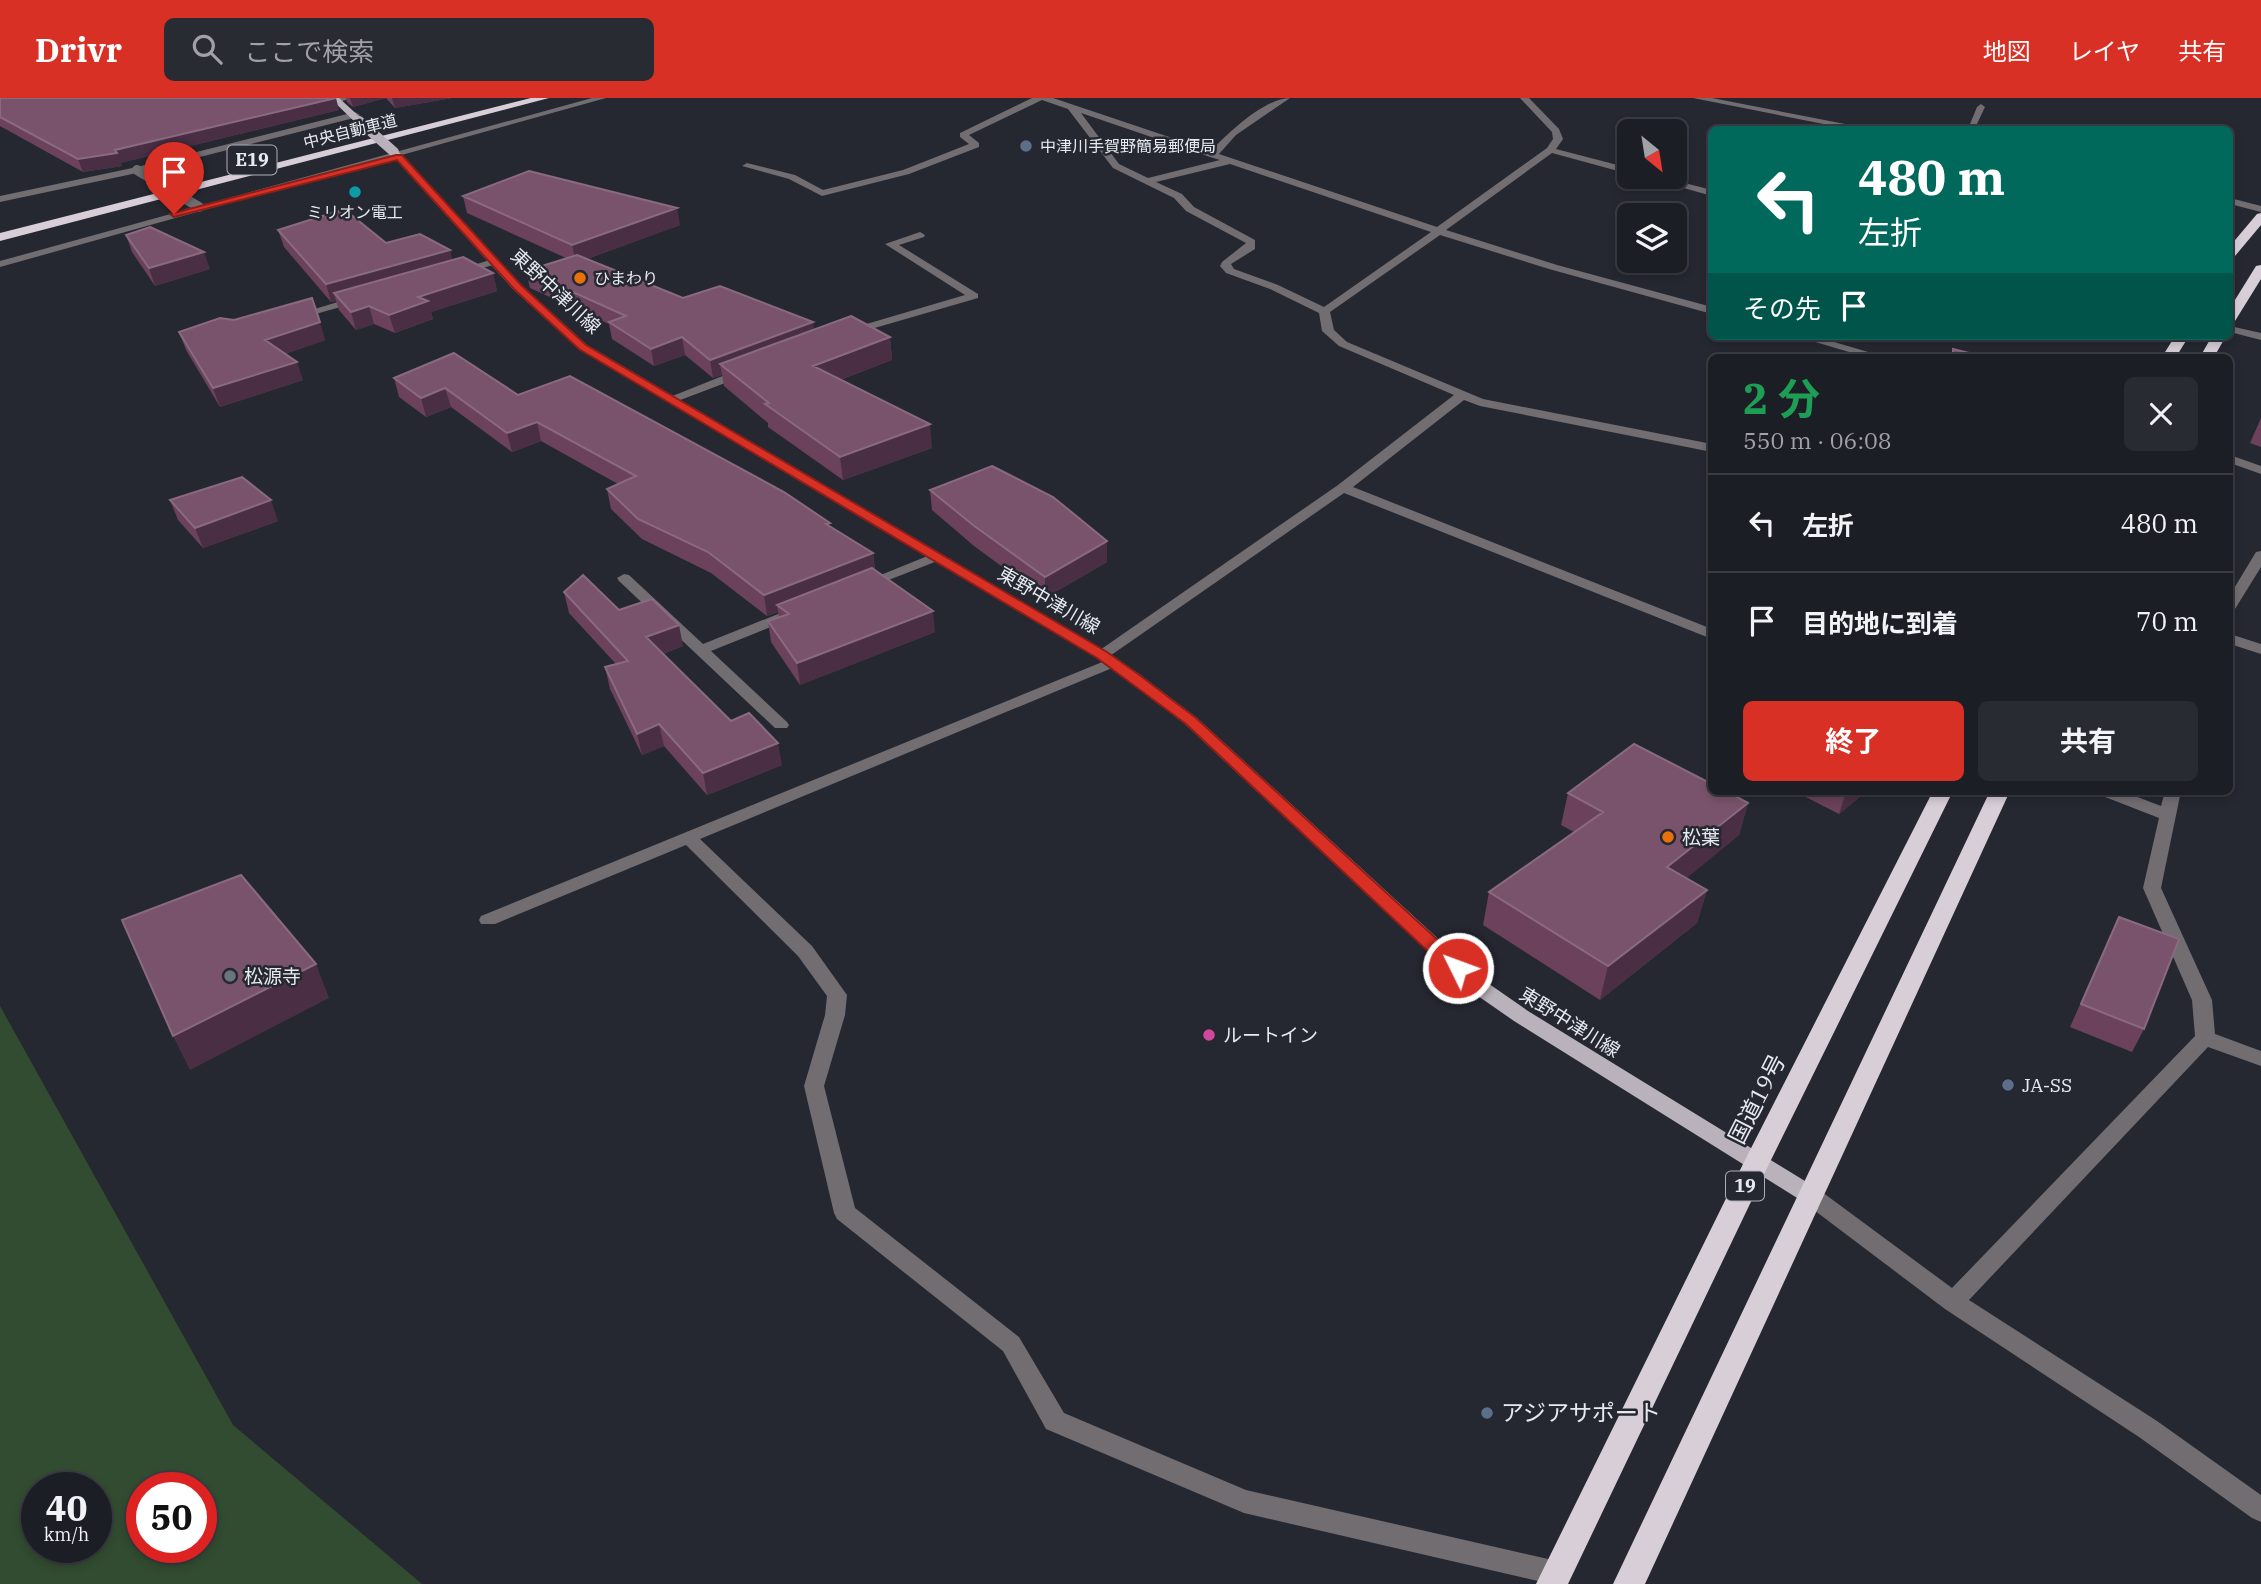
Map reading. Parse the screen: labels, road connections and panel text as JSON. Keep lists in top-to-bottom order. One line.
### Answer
{"streets":{"highway":["中央自動車道","E19","国道19号","19"],"main road":["東野中津川線"]},"crossings":[["東野中津川線","国道19号"]],"places":["中津川手賀野簡易郵便局","ミリオン電工","ひまわり","松葉","松源寺","ルートイン","JA-SS","アジアサポート"],"north":"bottom right","page":{"header":"Drivr","search":"ここで検索","nav":["地図","レイヤ","共有"],"turn":["480 m","左折"],"then":"その先","heading":["2 分","550 m · 06:08"],"list":[{"name":"左折","value":"480 m"},{"name":"目的地に到着","value":"70 m"}],"buttons":["終了","共有"],"speed":"40 km/h","limit":"50"}}
